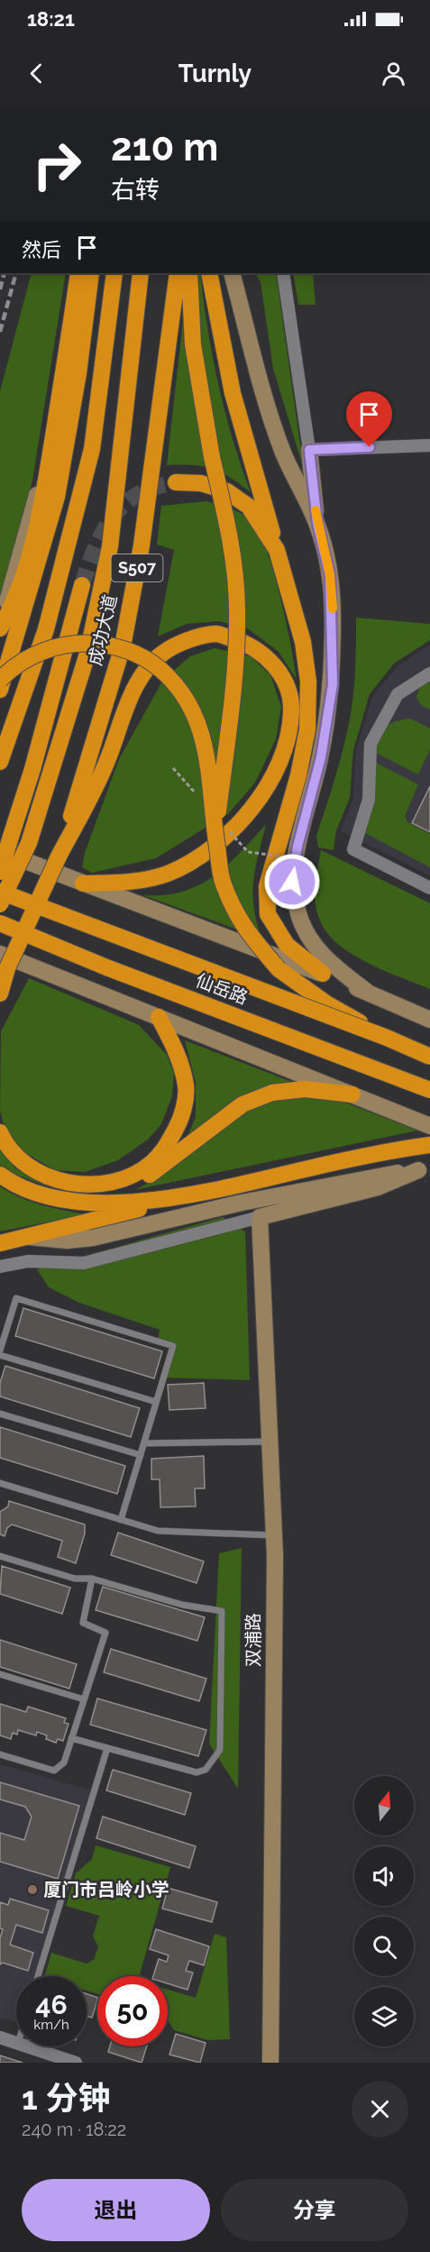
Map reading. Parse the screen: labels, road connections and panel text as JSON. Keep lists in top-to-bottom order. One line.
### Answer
{"streets":{"highway":["S507","成功大道","仙岳路"],"main road":["双浦路"]},"places":["厦门市吕岭小学"],"north":"top","page":{"status":"18:21","header":"Turnly","turn":["210 m","右转"],"then":"然后","speed":"46 km/h","limit":"50","heading":["1 分钟","240 m · 18:22"],"buttons":["退出","分享"]}}
